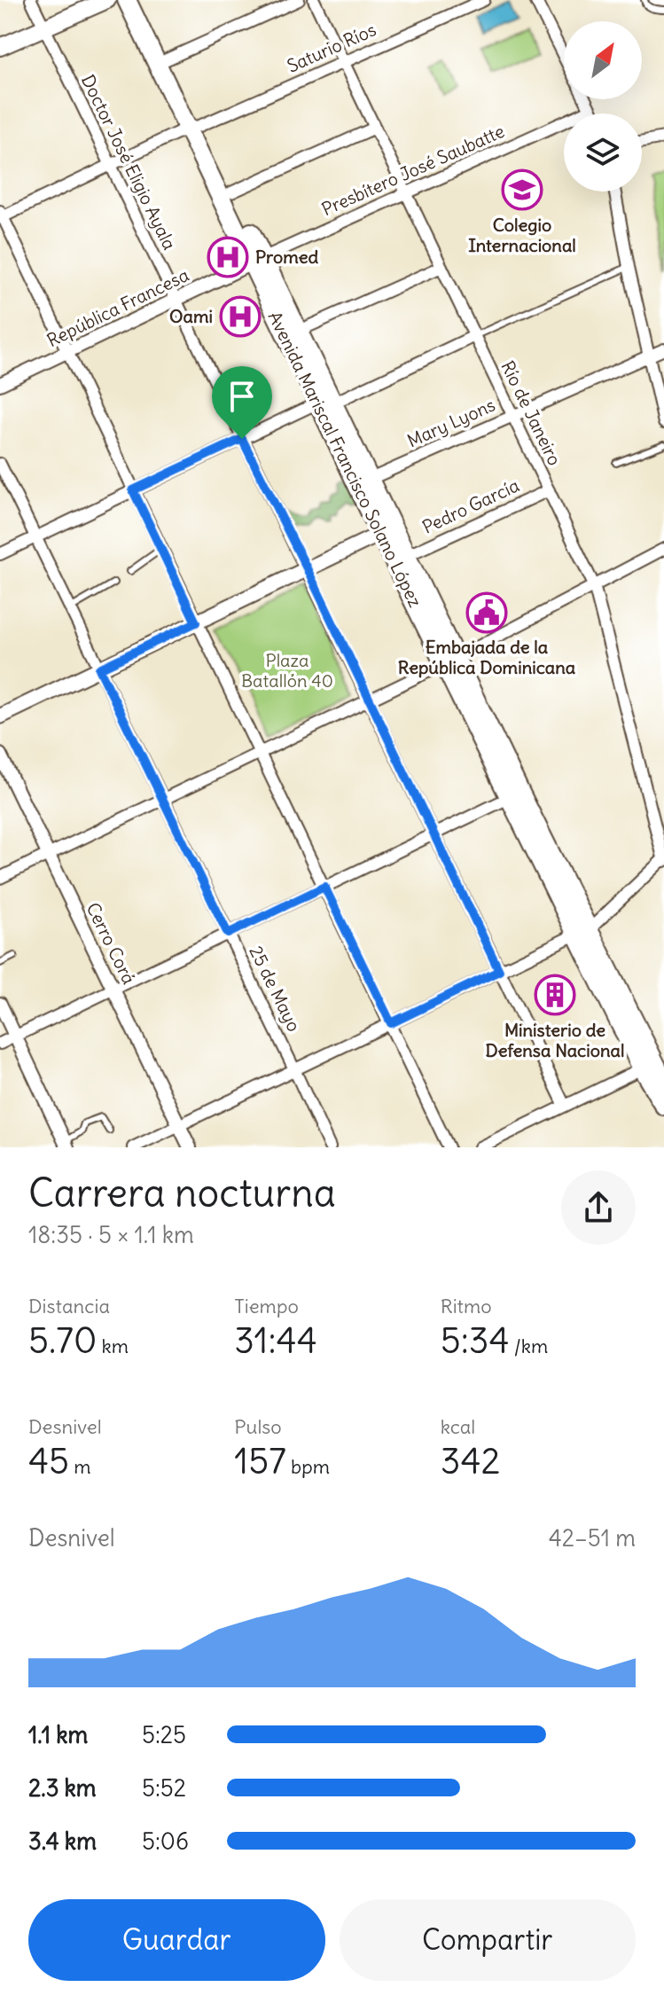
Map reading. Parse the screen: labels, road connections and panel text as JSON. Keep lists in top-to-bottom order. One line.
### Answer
{"streets":{"highway":["Avenida Mariscal Francisco Solano López"],"street":["Saturio Ríos","Doctor José Eligio Ayala","Presbítero José Saubatte","República Francesa","Río de Janeiro","Mary Lyons","Pedro García","Cerro Corá","25 de Mayo"]},"crossings":[["Saturio Ríos","Doctor José Eligio Ayala"],["Saturio Ríos","Río de Janeiro"],["Saturio Ríos","Avenida Mariscal Francisco Solano López"],["Doctor José Eligio Ayala","República Francesa"],["Presbítero José Saubatte","República Francesa"],["Presbítero José Saubatte","Río de Janeiro"],["Presbítero José Saubatte","Avenida Mariscal Francisco Solano López"],["República Francesa","Avenida Mariscal Francisco Solano López"],["Río de Janeiro","Mary Lyons"],["Río de Janeiro","Pedro García"],["Mary Lyons","Avenida Mariscal Francisco Solano López"],["Avenida Mariscal Francisco Solano López","Pedro García"]],"parks":["Plaza Batallón 40"],"places":{"school or university":["Colegio Internacional"],"hospital":["Promed","Oami"],"public building":["Embajada de la República Dominicana"],"building":["Ministerio de Defensa Nacional"]},"north":"top right","page":{"heading":["Carrera nocturna","18:35 · 5 × 1.1 km"],"stats":[["Distancia","5.70 km"],["Tiempo","31:44"],["Ritmo","5:34 /km"],["Desnivel","45 m"],["Pulso","157 bpm"],["kcal","342"]],"chart":["Desnivel","42–51 m"],"list":[{"name":"1.1 km","note":"5:25"},{"name":"2.3 km","note":"5:52"},{"name":"3.4 km","note":"5:06"}],"buttons":["Guardar","Compartir"]}}
